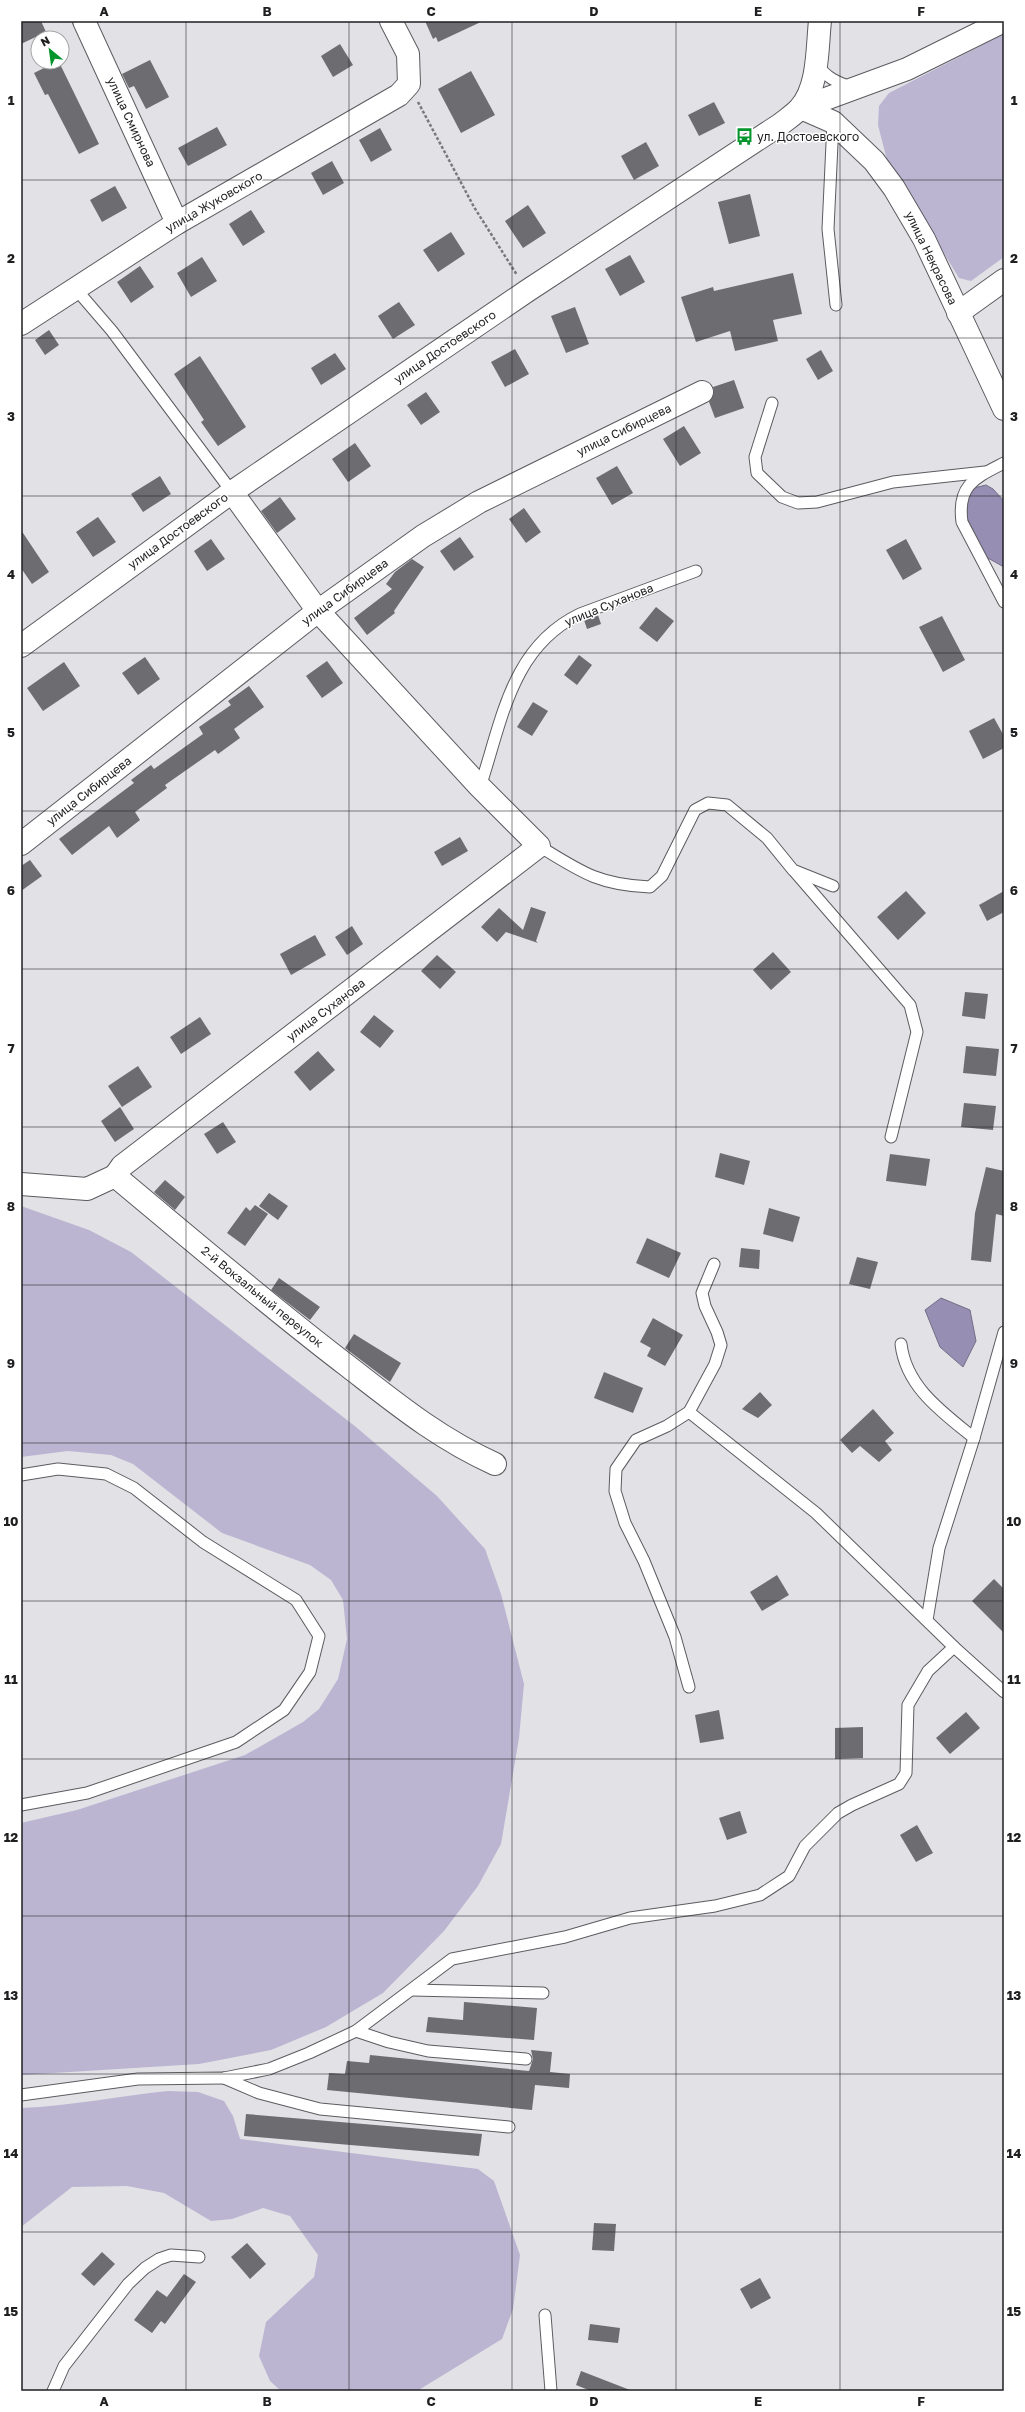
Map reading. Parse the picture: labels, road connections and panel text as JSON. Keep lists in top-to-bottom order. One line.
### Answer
{"streets":{"street":["улица Смирнова","улица Жуковского","улица Некрасова","улица Достоевского","улица Сибирцева","улица Суханова","2-й Вокзальный переулок"]},"crossings":[["улица Смирнова","улица Жуковского"],["улица Некрасова","улица Достоевского"],["улица Суханова","2-й Вокзальный переулок"]],"places":{"bus stop":["ул. Достоевского"]},"north":"top left","grid":{"columns":["A","B","C","D","E","F"],"rows":["1","2","3","4","5","6","7","8","9","10","11","12","13","14","15"]}}
